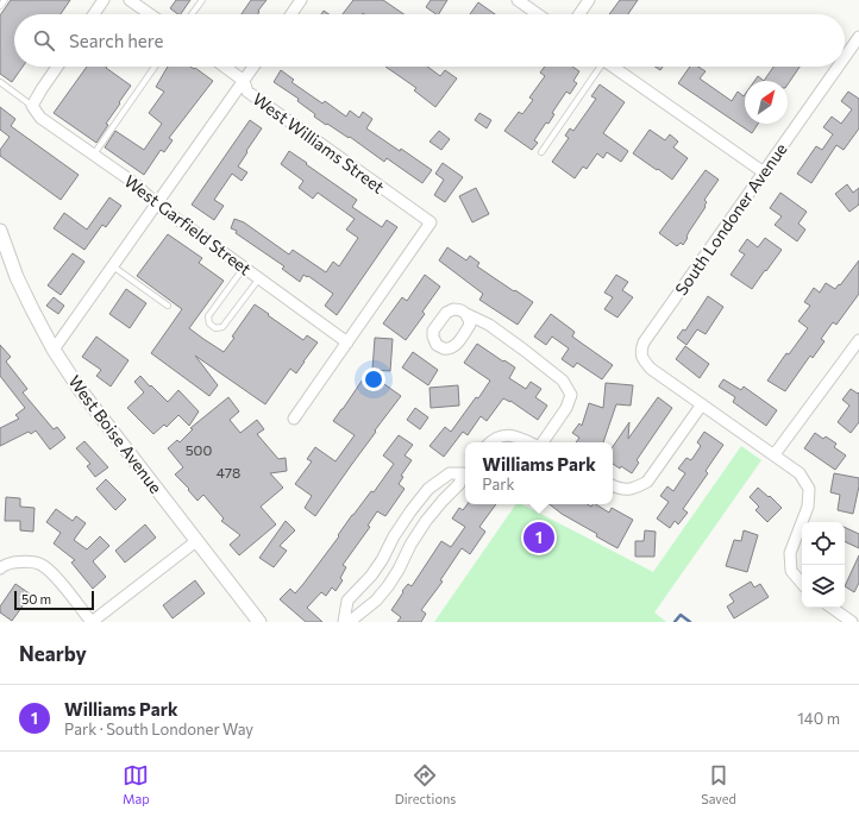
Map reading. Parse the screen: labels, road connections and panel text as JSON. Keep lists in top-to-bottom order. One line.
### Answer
{"streets":{"street":["West Williams Street","South Londoner Avenue","West Garfield Street","West Boise Avenue"]},"crossings":[["West Williams Street","West Garfield Street"]],"house_numbers":["500","478"],"scale_bar":"50 m","north":"top right","page":{"search":"Search here","popup":["Williams Park","Park"],"pins":"1","scale":"50 m","heading":"Nearby","list":[{"mark":"1","name":"Williams Park","note":"Park · South Londoner Way","value":"140 m"}],"nav":["Map","Directions","Saved"]}}
